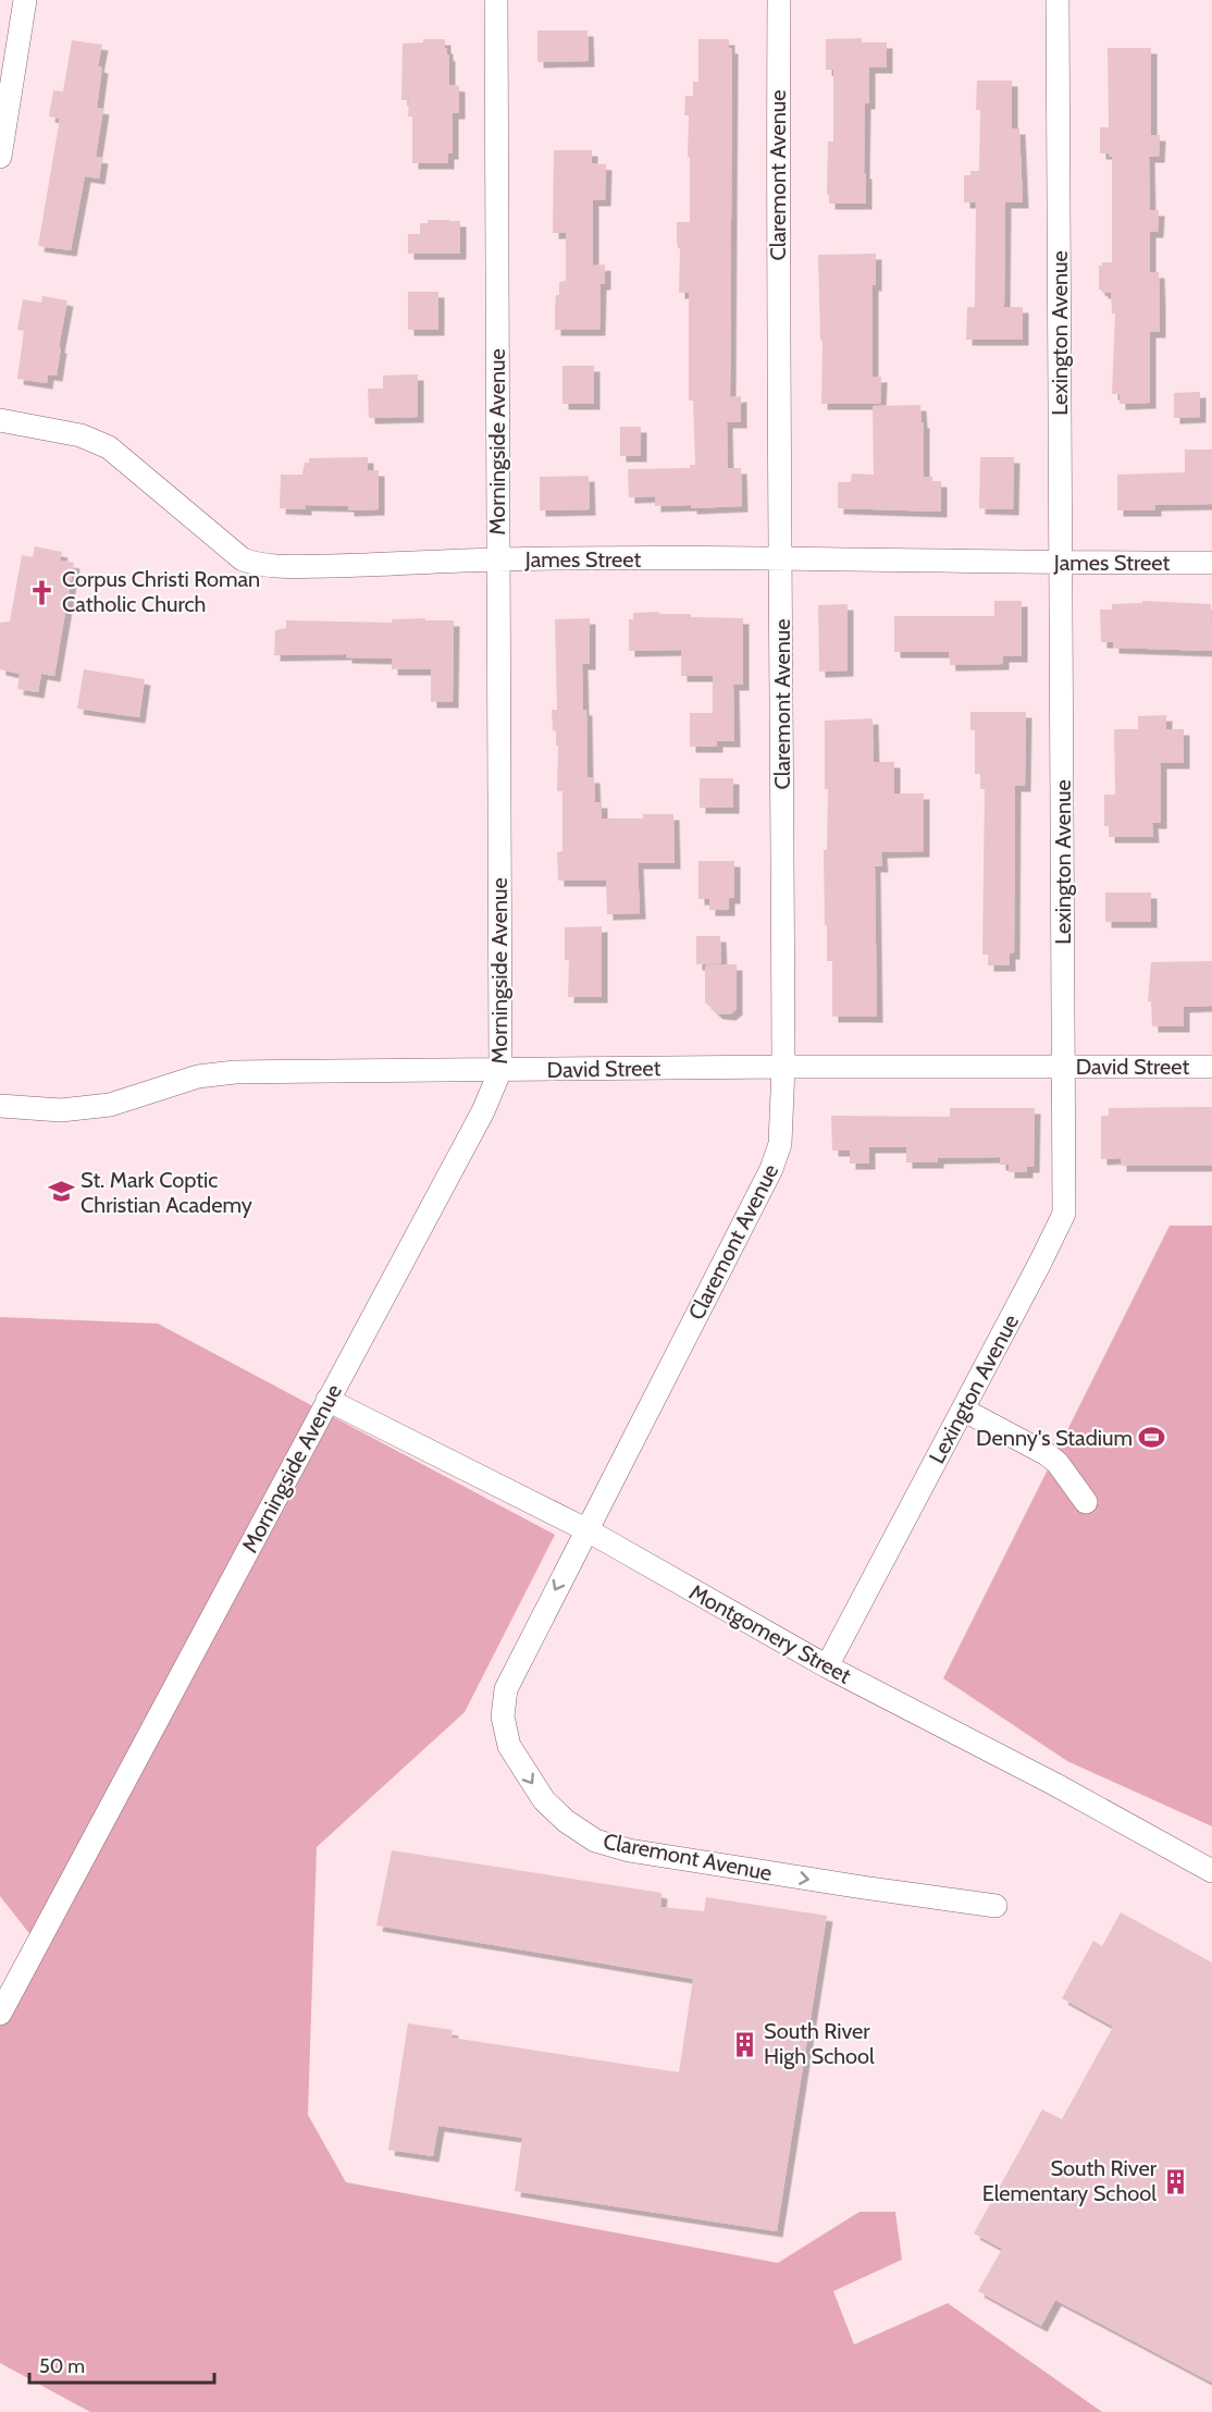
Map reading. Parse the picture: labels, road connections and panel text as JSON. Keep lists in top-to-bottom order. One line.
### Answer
{"streets":{"street":["Claremont Avenue","Lexington Avenue","Morningside Avenue","James Street","David Street","Montgomery Street"]},"crossings":[["Claremont Avenue","James Street"],["Claremont Avenue","David Street"],["Claremont Avenue","Montgomery Street"],["Lexington Avenue","James Street"],["Lexington Avenue","David Street"],["Lexington Avenue","Montgomery Street"],["Morningside Avenue","James Street"],["Morningside Avenue","David Street"],["Morningside Avenue","Montgomery Street"]],"places":{"church":["Corpus Christi Roman Catholic Church"],"school or university":["St. Mark Coptic Christian Academy"],"sports":["Denny's Stadium"],"building":["South River High School","South River Elementary School"]},"scale_bar":"50 m"}
